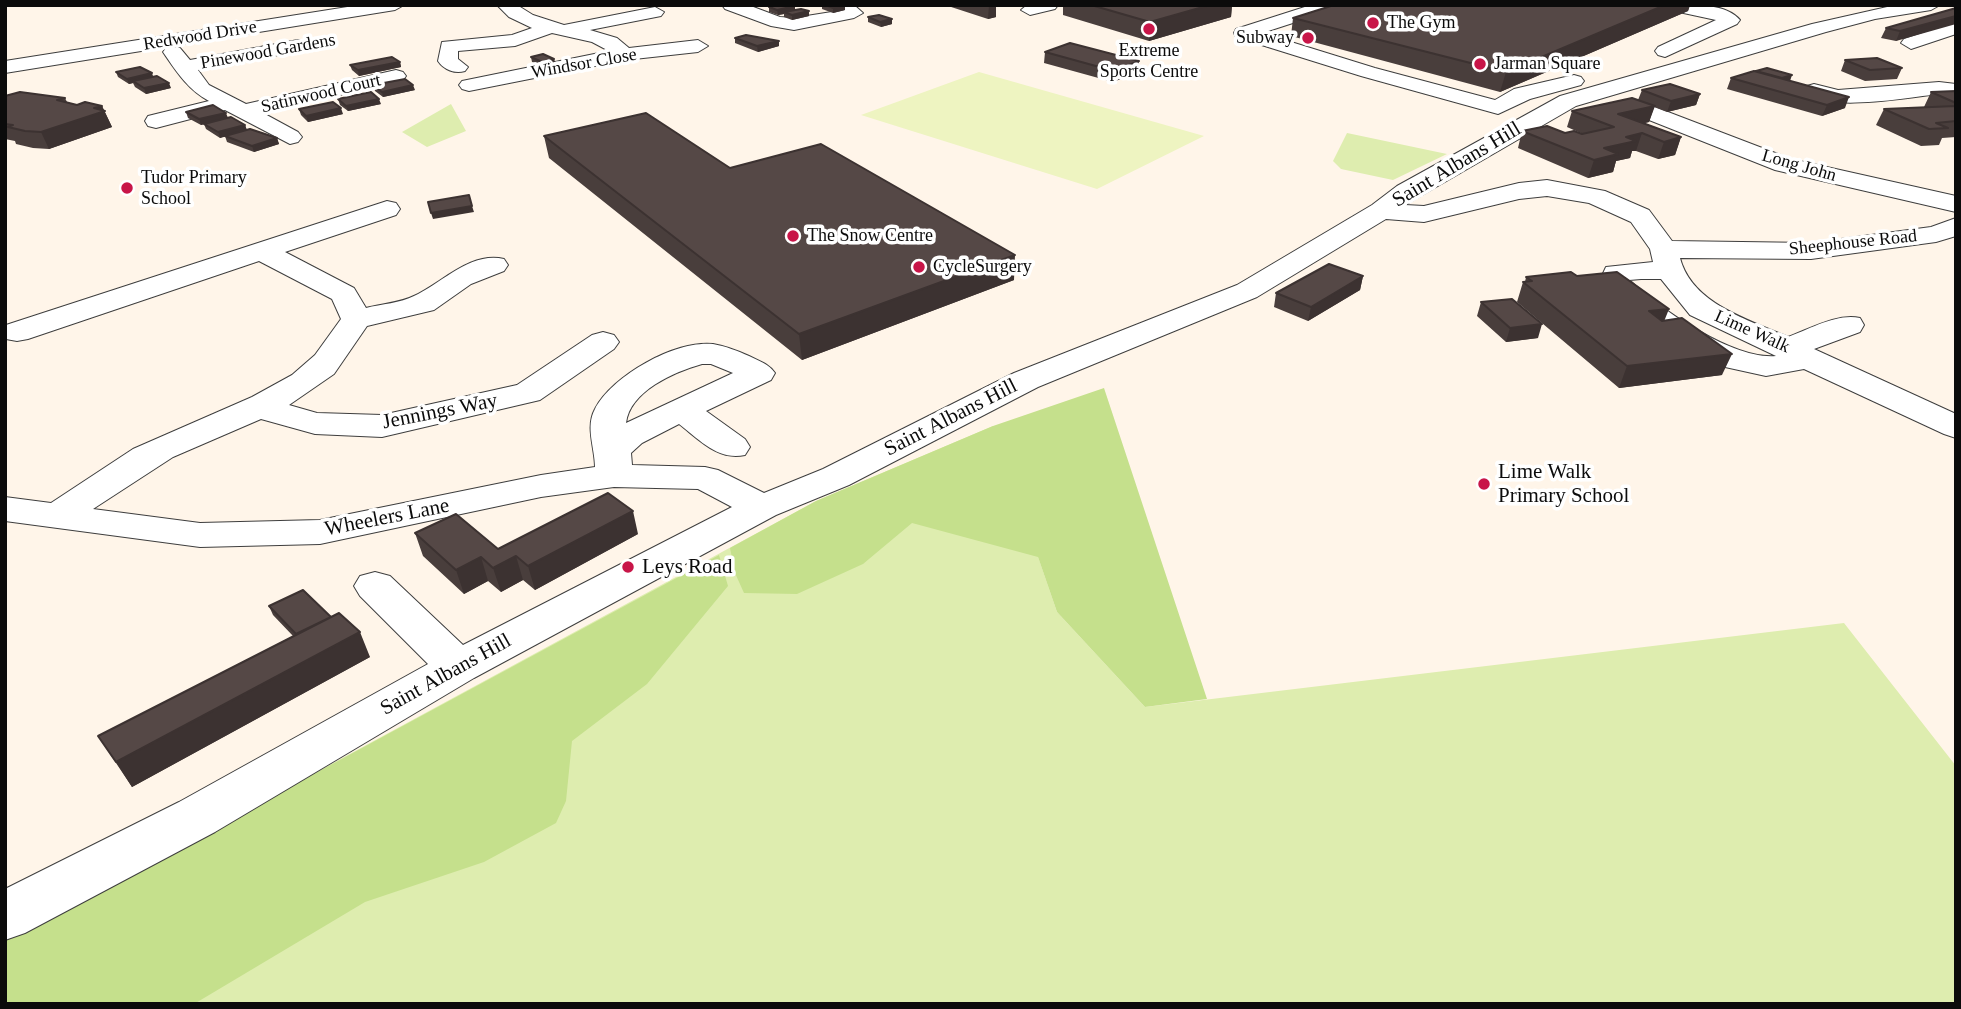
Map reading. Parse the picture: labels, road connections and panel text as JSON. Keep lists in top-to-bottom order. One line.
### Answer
{"streets":{"street":["Redwood Drive","Pinewood Gardens","Windsor Close","Satinwood Court","Saint Albans Hill","Long John","Sheephouse Road","Lime Walk","Jennings Way","Wheelers Lane"]},"crossings":[["Saint Albans Hill","Lime Walk"],["Saint Albans Hill","Wheelers Lane"],["Sheephouse Road","Lime Walk"]],"places":["The Gym","Extreme Sports Centre","Subway","Jarman Square","Tudor Primary School","The Snow Centre","CycleSurgery","Lime Walk Primary School","Leys Road"]}
